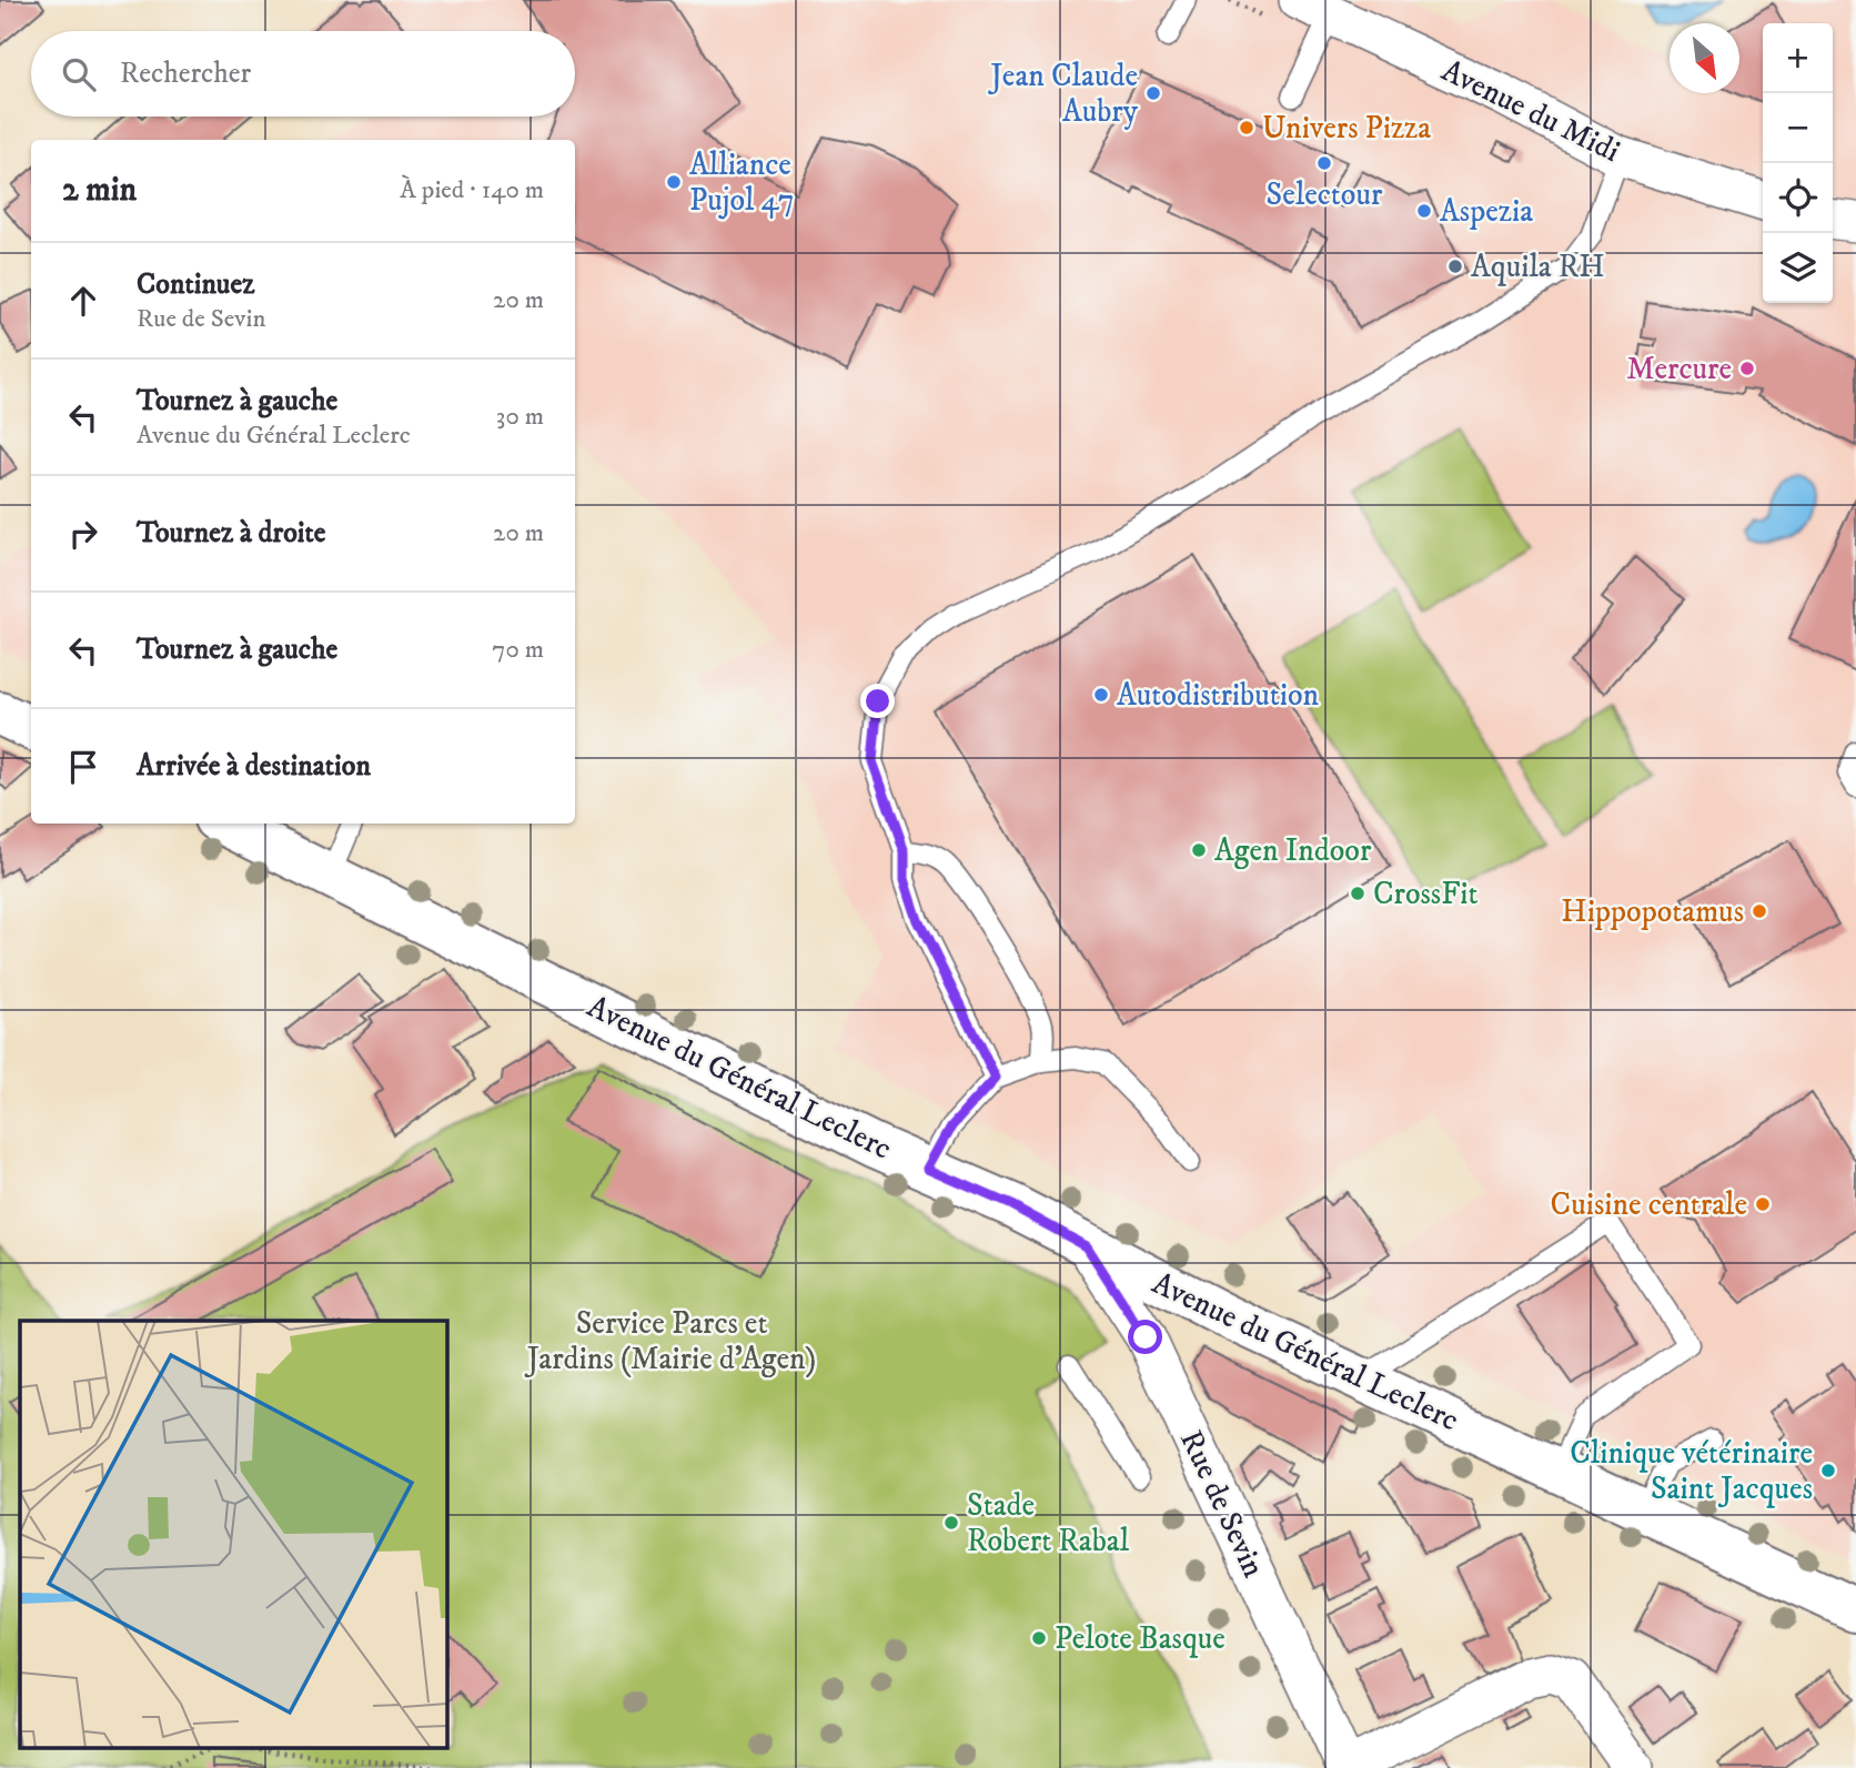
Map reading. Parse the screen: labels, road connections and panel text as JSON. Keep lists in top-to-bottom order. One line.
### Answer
{"streets":{"street":["Avenue du Midi","Avenue du Général Leclerc","Rue de Sevin"]},"crossings":[["Avenue du Général Leclerc","Rue de Sevin"]],"parks":["Service Parcs et Jardins (Mairie d'Agen)"],"places":["Jean Claude Aubry","Univers Pizza","Selectour","Alliance Pujol 47","Aspezia","Aquila RH","Mercure","Autodistribution","Agen Indoor","CrossFit","Hippopotamus","Cuisine centrale","Clinique vétérinaire Saint Jacques","Stade Robert Rabal","Pelote Basque"],"north":"bottom right","page":{"map_buttons":["+","−"],"search":"Rechercher","heading":["2 min","À pied · 140 m"],"list":[["Continuez","Rue de Sevin","20 m"],["Tournez à gauche","Avenue du Général Leclerc","30 m"],["Tournez à droite","20 m"],["Tournez à gauche","70 m"],"Arrivée à destination"]}}
